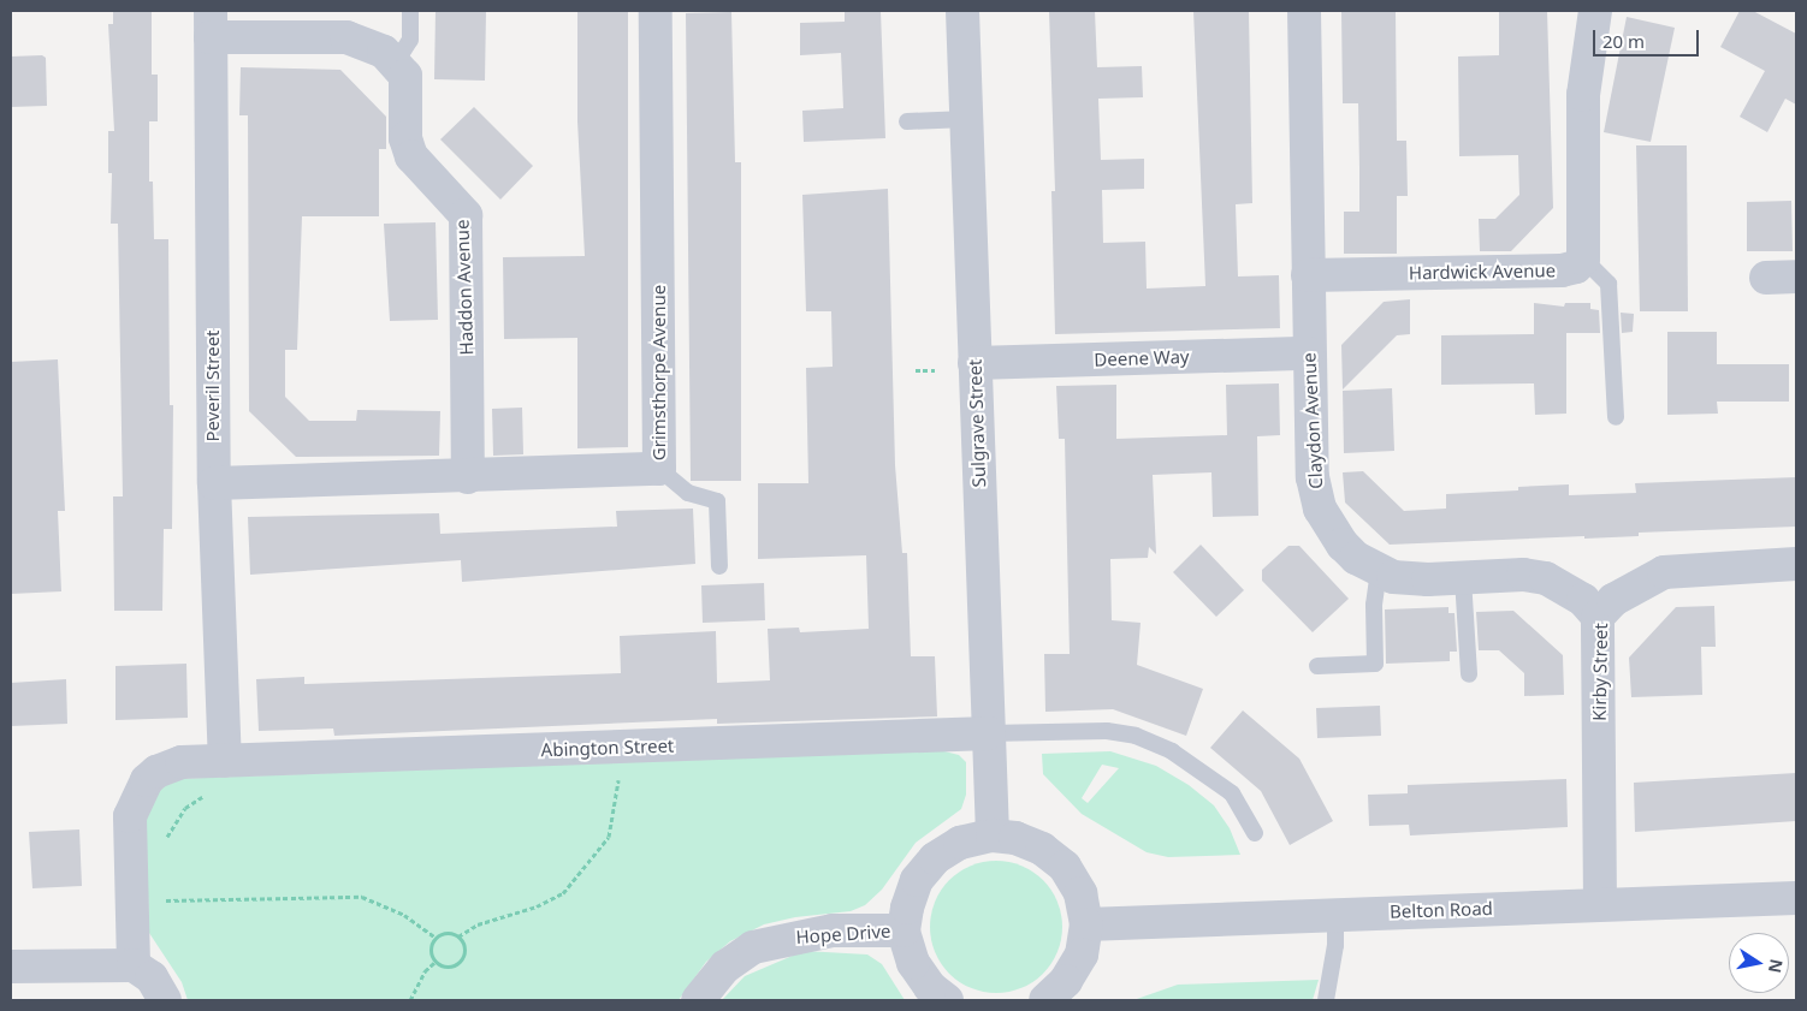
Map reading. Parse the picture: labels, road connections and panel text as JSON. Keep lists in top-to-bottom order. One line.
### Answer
{"streets":{"street":["Hardwick Avenue","Haddon Avenue","Deene Way","Grimsthorpe Avenue","Peveril Street","Claydon Avenue","Sulgrave Street","Kirby Street","Abington Street","Belton Road","Hope Drive"]},"crossings":[["Hardwick Avenue","Claydon Avenue"],["Haddon Avenue","Grimsthorpe Avenue"],["Deene Way","Claydon Avenue"],["Deene Way","Sulgrave Street"],["Grimsthorpe Avenue","Peveril Street"],["Peveril Street","Abington Street"],["Claydon Avenue","Kirby Street"],["Sulgrave Street","Abington Street"],["Kirby Street","Belton Road"]],"scale_bar":"20 m","north":"right"}
